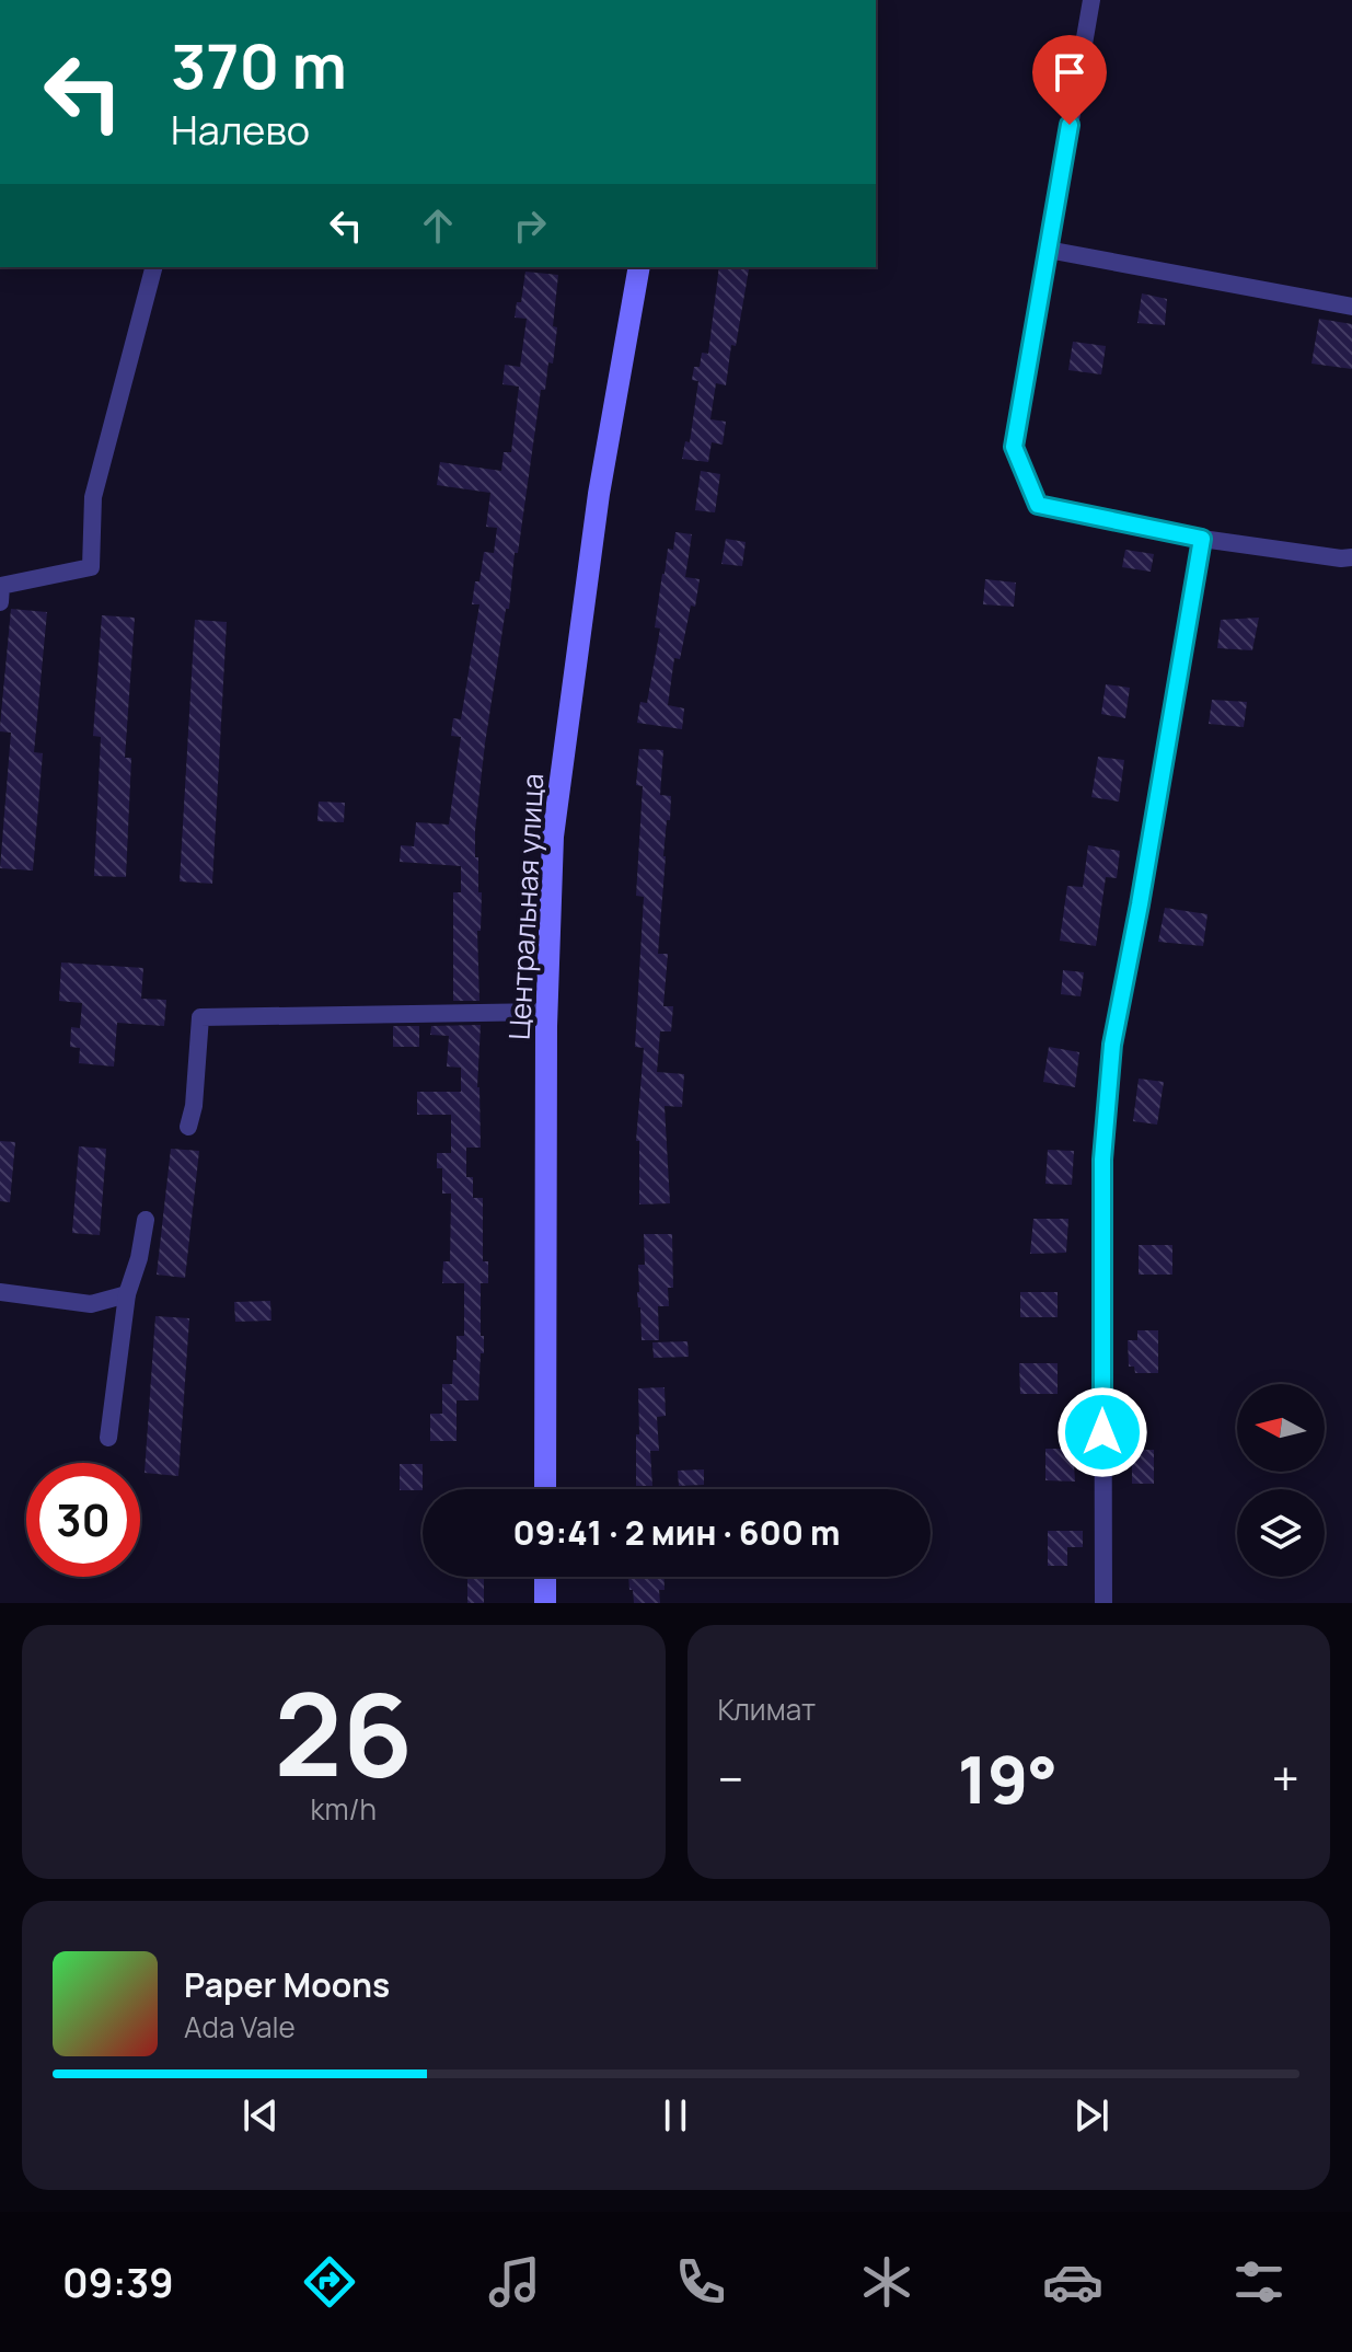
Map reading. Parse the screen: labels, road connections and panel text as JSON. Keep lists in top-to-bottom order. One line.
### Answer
{"streets":{"street":["Центральная улица"]},"north":"left","page":{"turn":["370 m","Налево"],"limit":"30","trip":"09:41 · 2 мин · 600 m","tile":[["26","km/h"],"Климат"],"heat":["−","19°","+"],"song":["Paper Moons","Ada Vale"],"tabs":"09:39"}}
